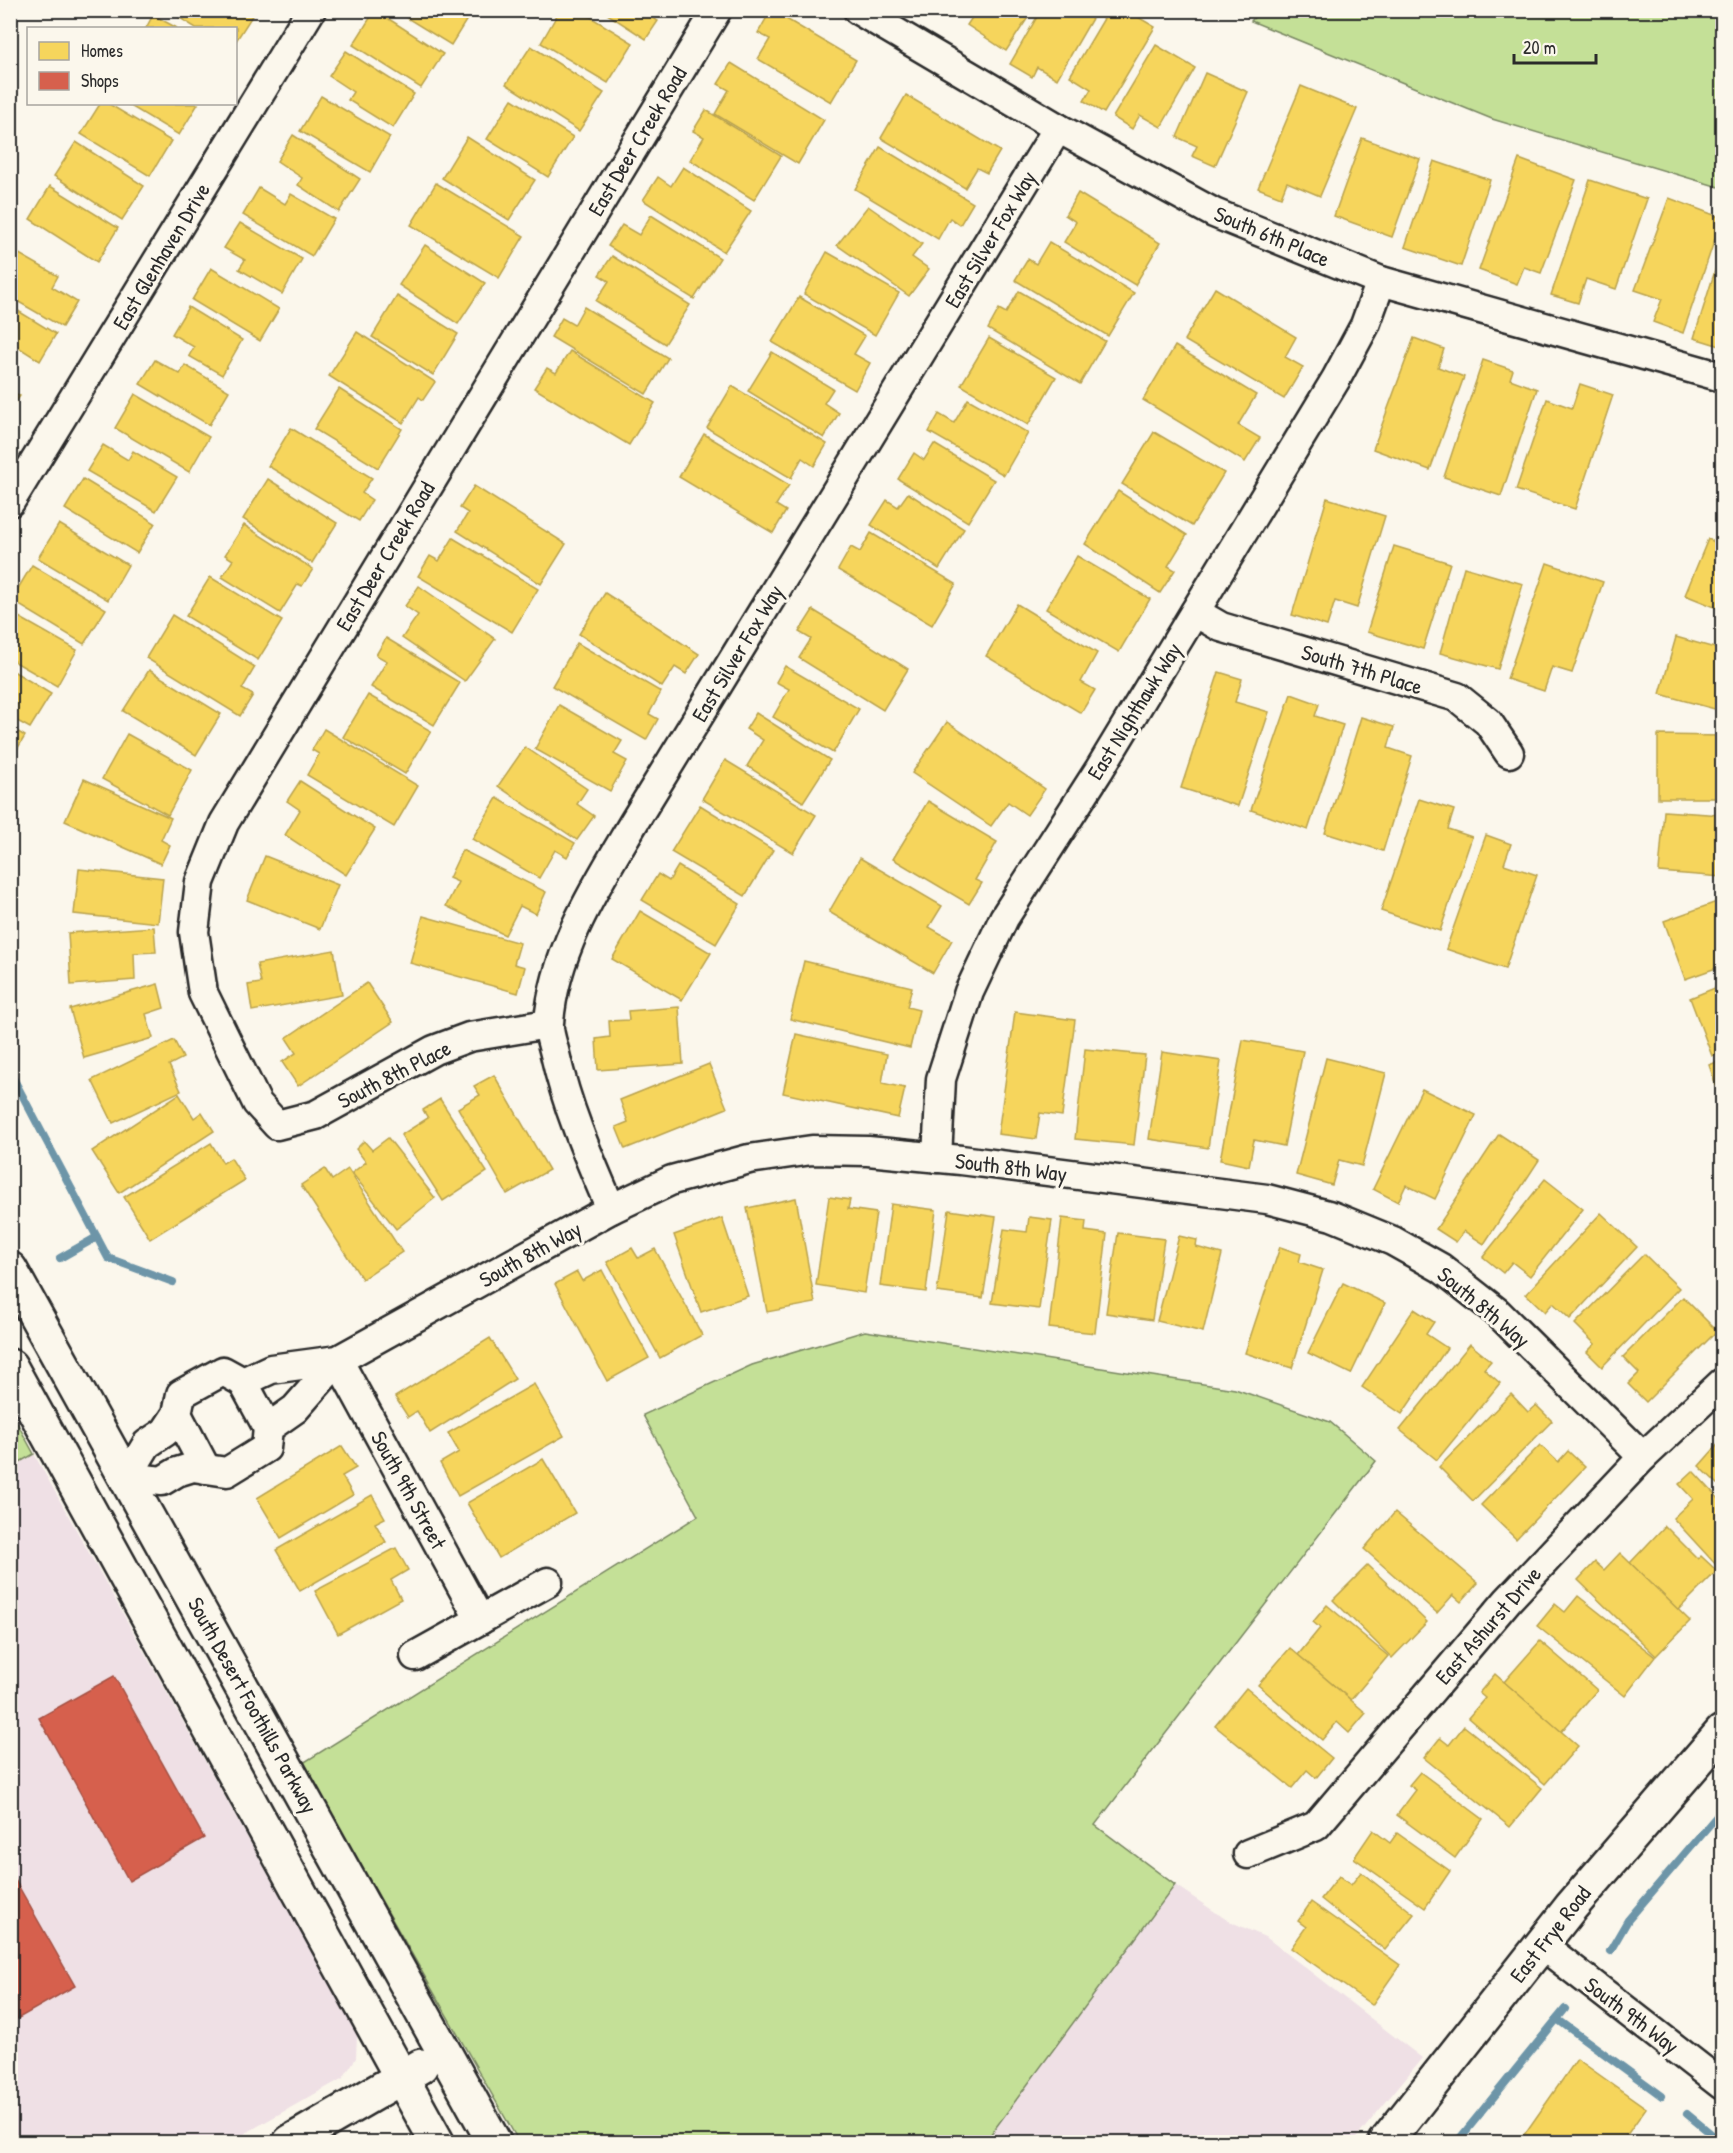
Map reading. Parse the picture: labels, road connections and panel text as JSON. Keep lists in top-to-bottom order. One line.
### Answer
{"streets":{"street":["East Deer Creek Road","South 6th Place","East Silver Fox Way","East Glenhaven Drive","South 7th Place","East Nighthawk Way","South 8th Place","South 8th Way","South 9th Street","East Ashurst Drive","South Desert Foothills Parkway","East Frye Road","South 9th Way"]},"crossings":[["East Deer Creek Road","South 8th Place"],["South 6th Place","East Silver Fox Way"],["South 6th Place","East Nighthawk Way"],["East Silver Fox Way","South 8th Place"],["East Silver Fox Way","South 8th Way"],["South 7th Place","East Nighthawk Way"],["East Nighthawk Way","South 8th Way"],["South 8th Way","South 9th Street"],["South 8th Way","East Ashurst Drive"],["East Frye Road","South 9th Way"]],"legend":["Homes","Shops"],"scale_bar":"20 m"}
